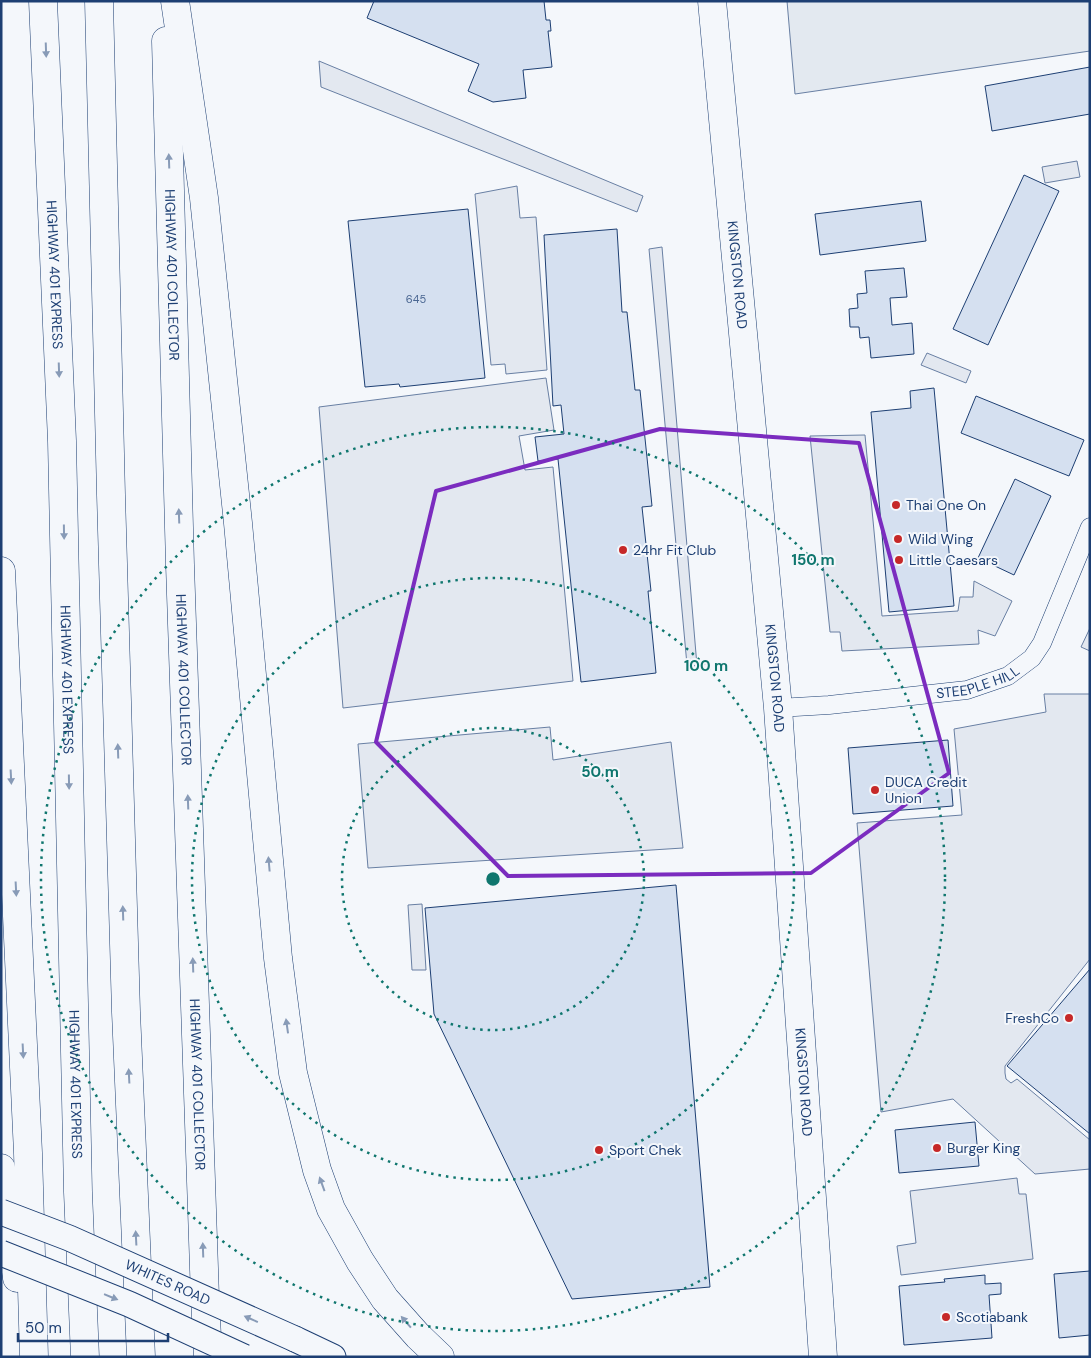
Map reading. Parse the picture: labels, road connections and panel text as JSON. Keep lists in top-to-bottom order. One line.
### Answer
{"streets":{"main road":["HIGHWAY 401 EXPRESS","HIGHWAY 401 COLLECTOR","KINGSTON ROAD","WHITES ROAD"],"street":["STEEPLE HILL"]},"crossings":[["KINGSTON ROAD","STEEPLE HILL"]],"places":["Thai One On","Wild Wing","24hr Fit Club","Little Caesars","DUCA Credit Union","FreshCo","Burger King","Sport Chek","Scotiabank"],"house_numbers":["645"],"scale_bar":"50 m","rings":["150 m","100 m","50 m"]}
